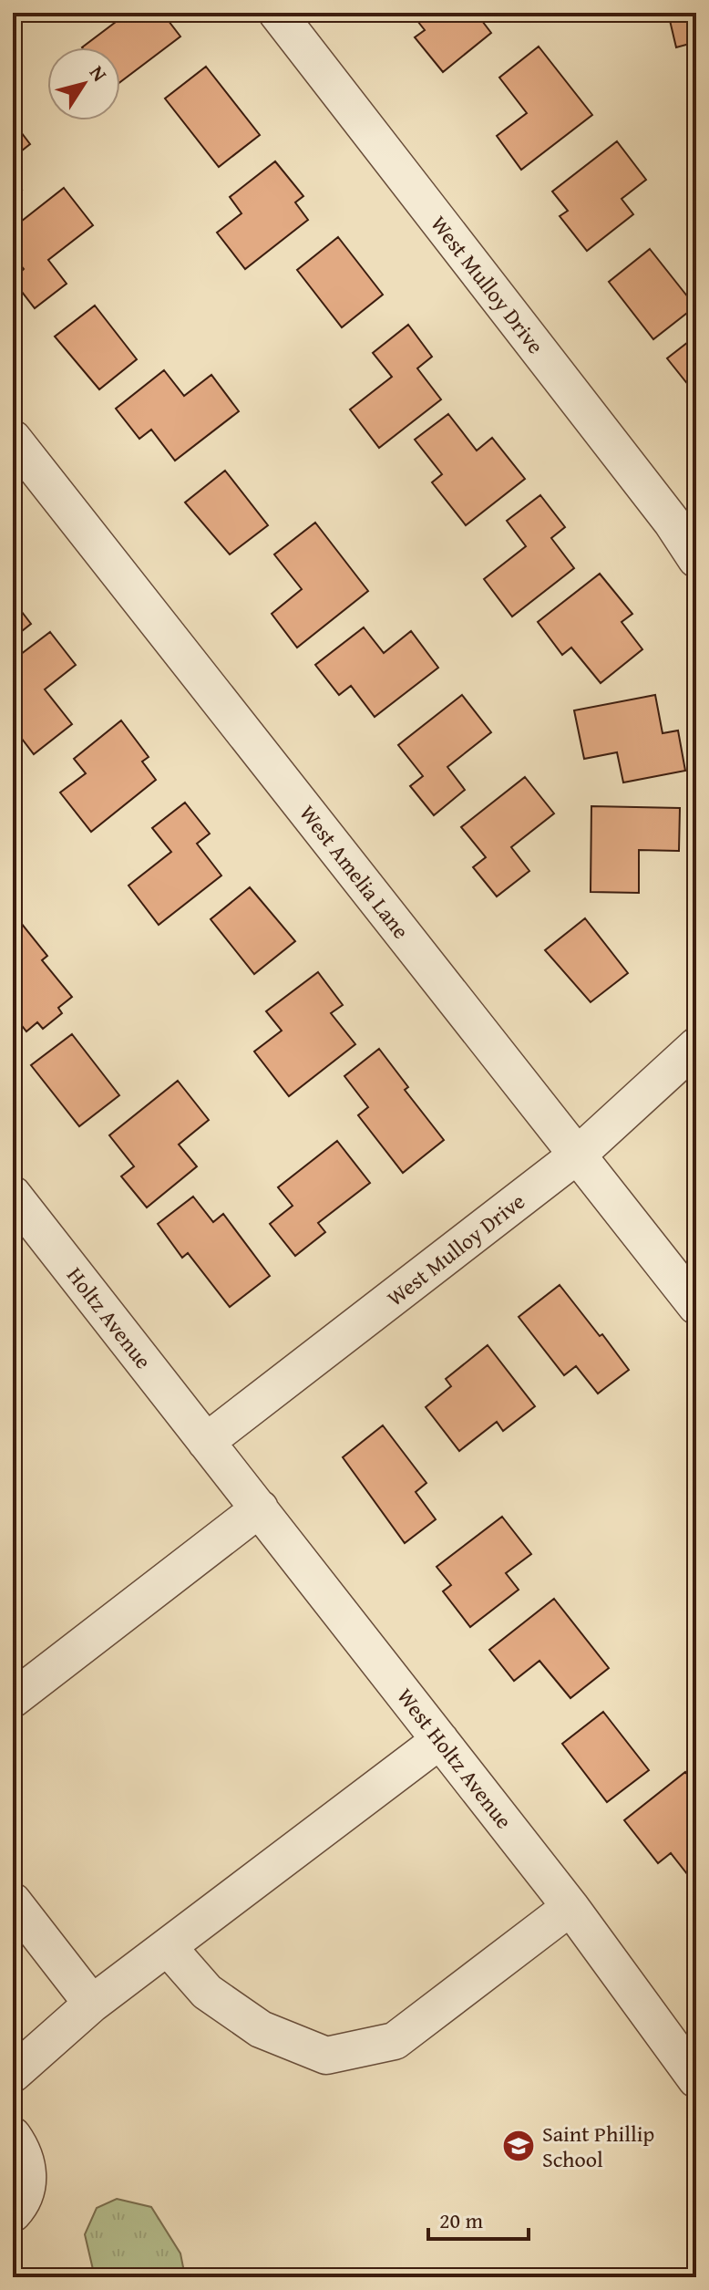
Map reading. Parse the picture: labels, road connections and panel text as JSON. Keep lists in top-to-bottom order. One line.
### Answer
{"streets":{"street":["West Mulloy Drive","West Amelia Lane","Holtz Avenue","West Holtz Avenue"]},"crossings":[["West Mulloy Drive","West Amelia Lane"],["West Mulloy Drive","Holtz Avenue"],["West Mulloy Drive","West Holtz Avenue"],["Holtz Avenue","West Holtz Avenue"]],"places":{"school or university":["Saint Phillip School"]},"scale_bar":"20 m","north":"top right"}
